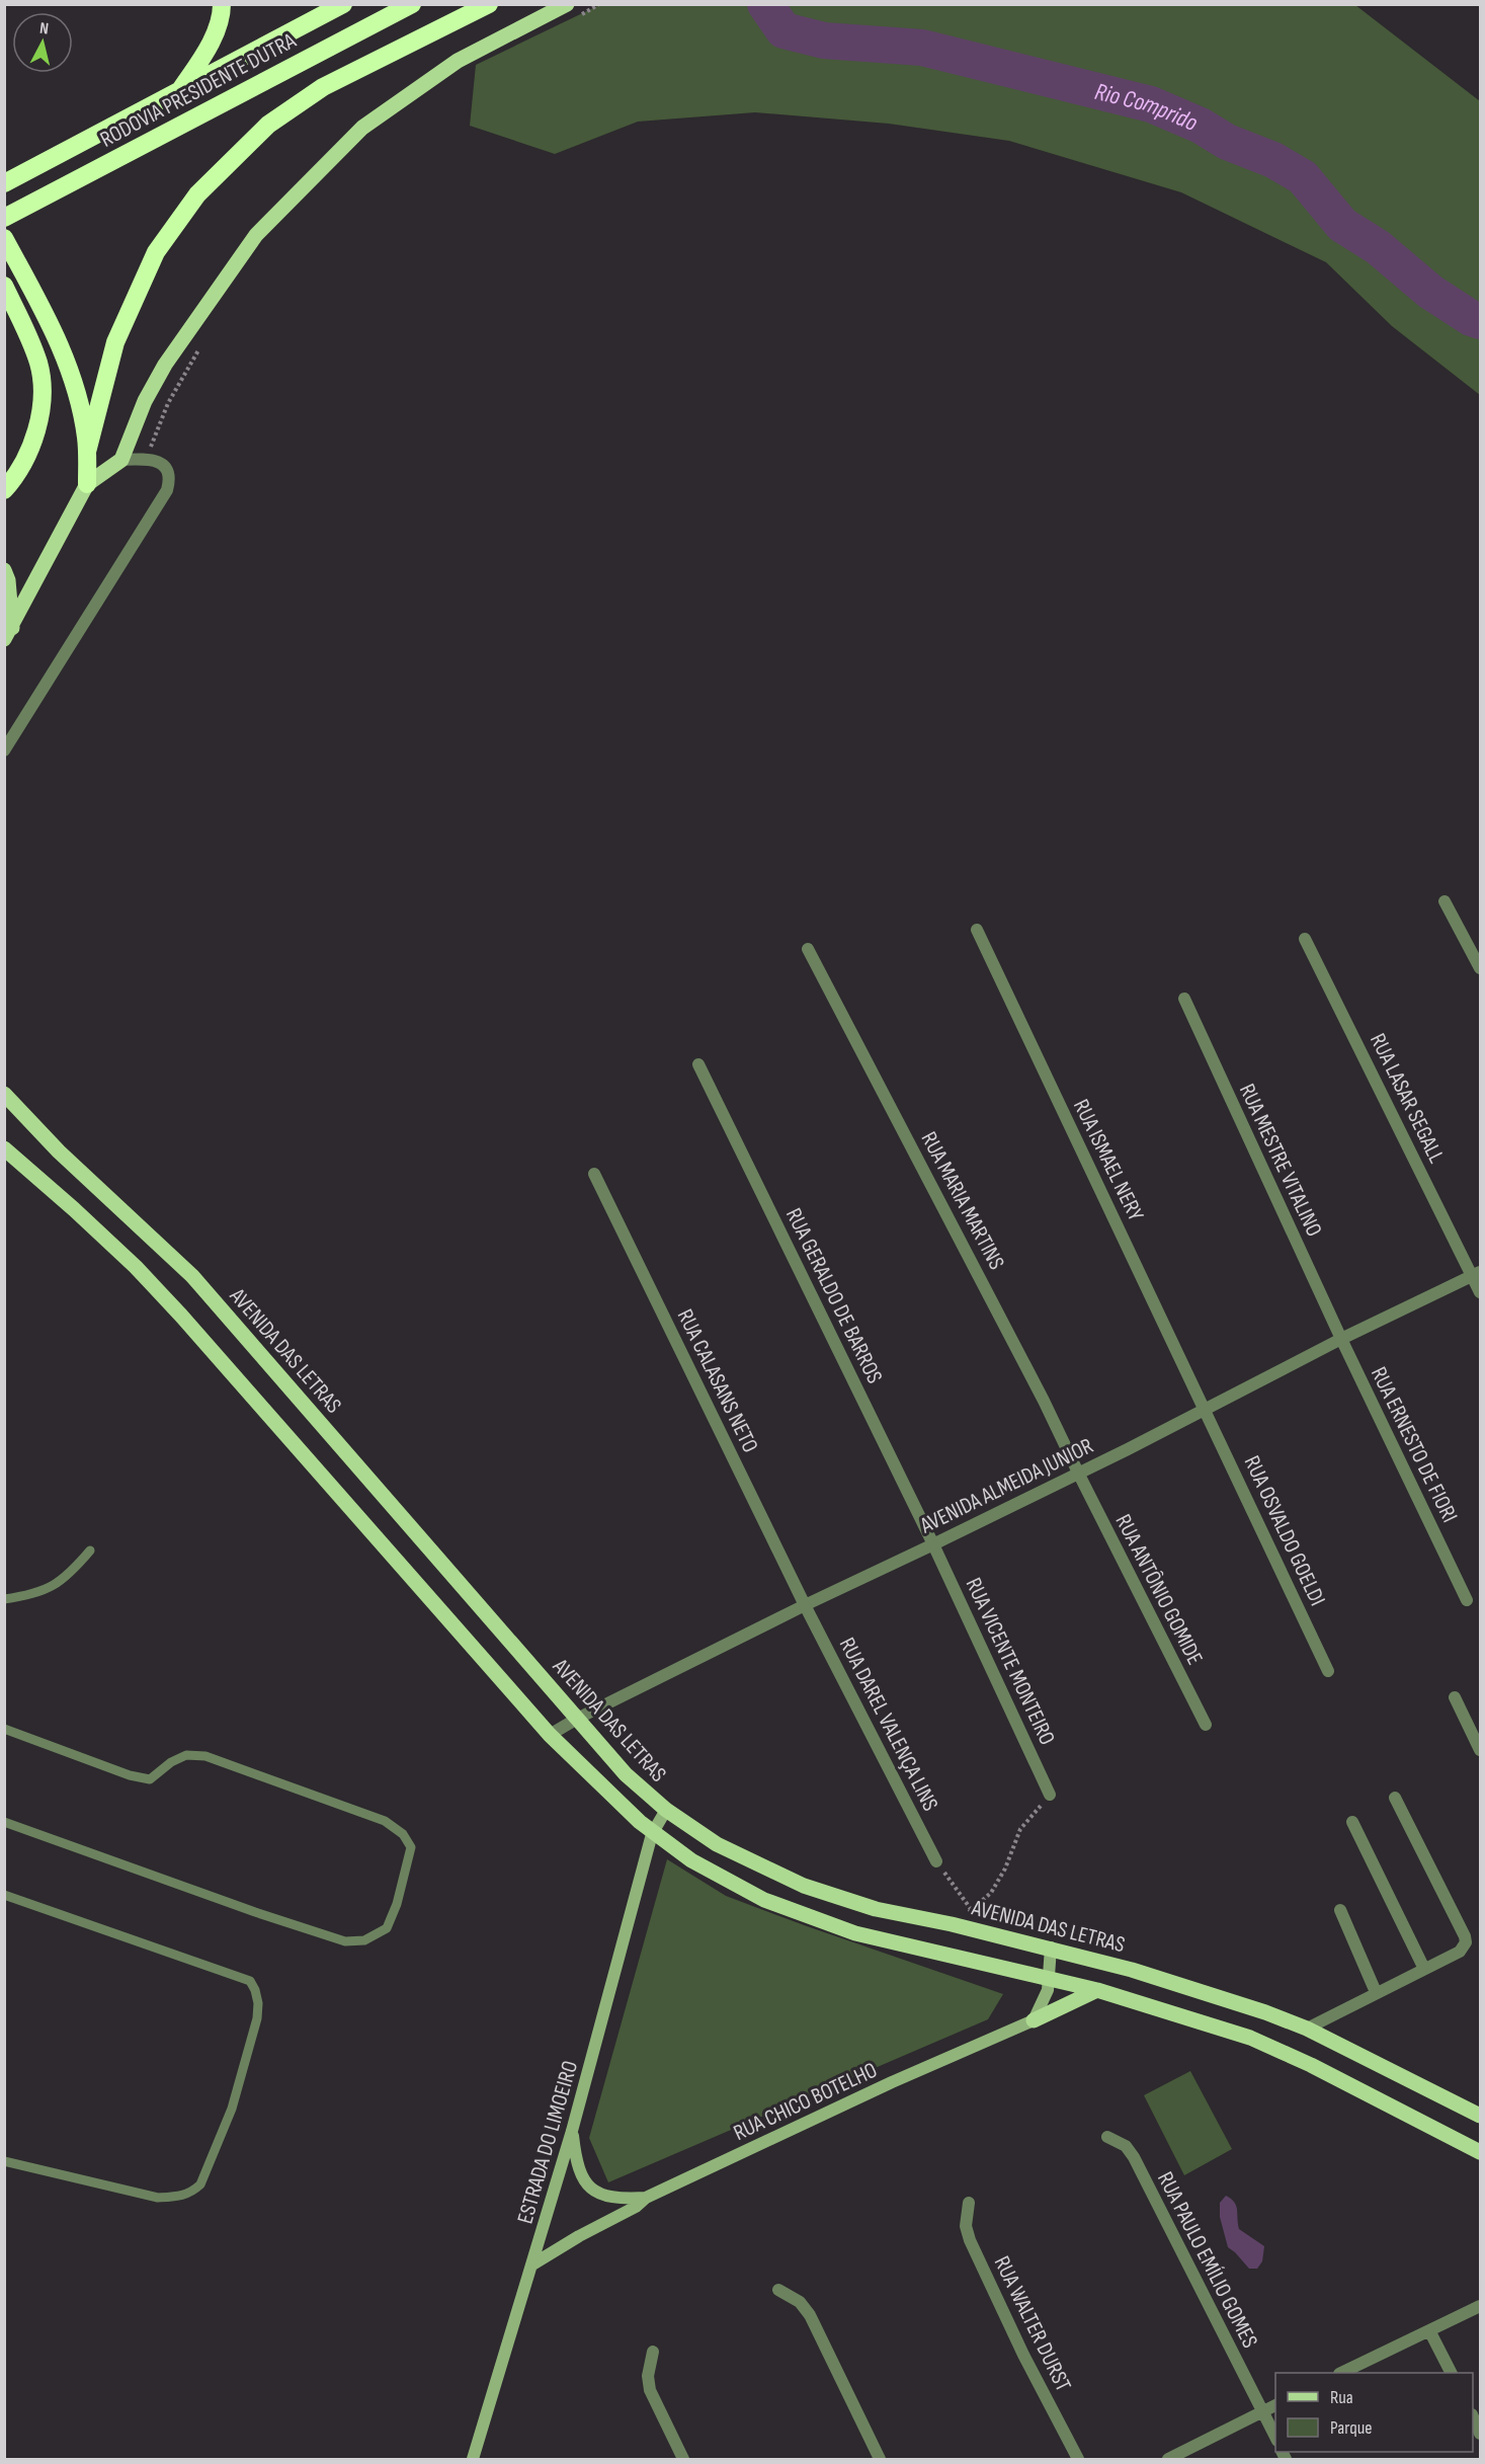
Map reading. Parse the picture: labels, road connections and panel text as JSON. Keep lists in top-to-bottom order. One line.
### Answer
{"streets":{"highway":["RODOVIA PRESIDENTE DUTRA"],"main road":["AVENIDA DAS LETRAS","RUA CHICO BOTELHO","ESTRADA DO LIMOEIRO"],"street":["RUA LASAR SEGALL","RUA ISMAEL NERY","RUA MESTRE VITALINO","RUA MARIA MARTINS","RUA GERALDO DE BARROS","RUA CALASANS NETO","RUA ERNESTO DE FIORI","AVENIDA ALMEIDA JUNIOR","RUA OSVALDO GOELDI","RUA ANTÔNIO GOMIDE","RUA VICENTE MONTEIRO","RUA DAREL VALENÇA LINS","RUA PAULO EMÍLIO GOMES","RUA WALTER DURST"]},"crossings":[["RUA LASAR SEGALL","AVENIDA ALMEIDA JUNIOR"],["RUA ISMAEL NERY","AVENIDA ALMEIDA JUNIOR"],["RUA ISMAEL NERY","RUA OSVALDO GOELDI"],["RUA MESTRE VITALINO","RUA ERNESTO DE FIORI"],["RUA MESTRE VITALINO","AVENIDA ALMEIDA JUNIOR"],["RUA MARIA MARTINS","AVENIDA ALMEIDA JUNIOR"],["RUA MARIA MARTINS","RUA ANTÔNIO GOMIDE"],["RUA GERALDO DE BARROS","AVENIDA ALMEIDA JUNIOR"],["RUA GERALDO DE BARROS","RUA VICENTE MONTEIRO"],["AVENIDA DAS LETRAS","AVENIDA ALMEIDA JUNIOR"],["AVENIDA DAS LETRAS","ESTRADA DO LIMOEIRO"],["RUA CALASANS NETO","AVENIDA ALMEIDA JUNIOR"],["RUA CALASANS NETO","RUA DAREL VALENÇA LINS"],["RUA ERNESTO DE FIORI","AVENIDA ALMEIDA JUNIOR"],["AVENIDA ALMEIDA JUNIOR","RUA OSVALDO GOELDI"],["AVENIDA ALMEIDA JUNIOR","RUA ANTÔNIO GOMIDE"],["AVENIDA ALMEIDA JUNIOR","RUA VICENTE MONTEIRO"],["AVENIDA ALMEIDA JUNIOR","RUA DAREL VALENÇA LINS"],["RUA CHICO BOTELHO","ESTRADA DO LIMOEIRO"]],"water":["Rio Comprido"],"legend":["Rua","Parque"],"north":"top"}
